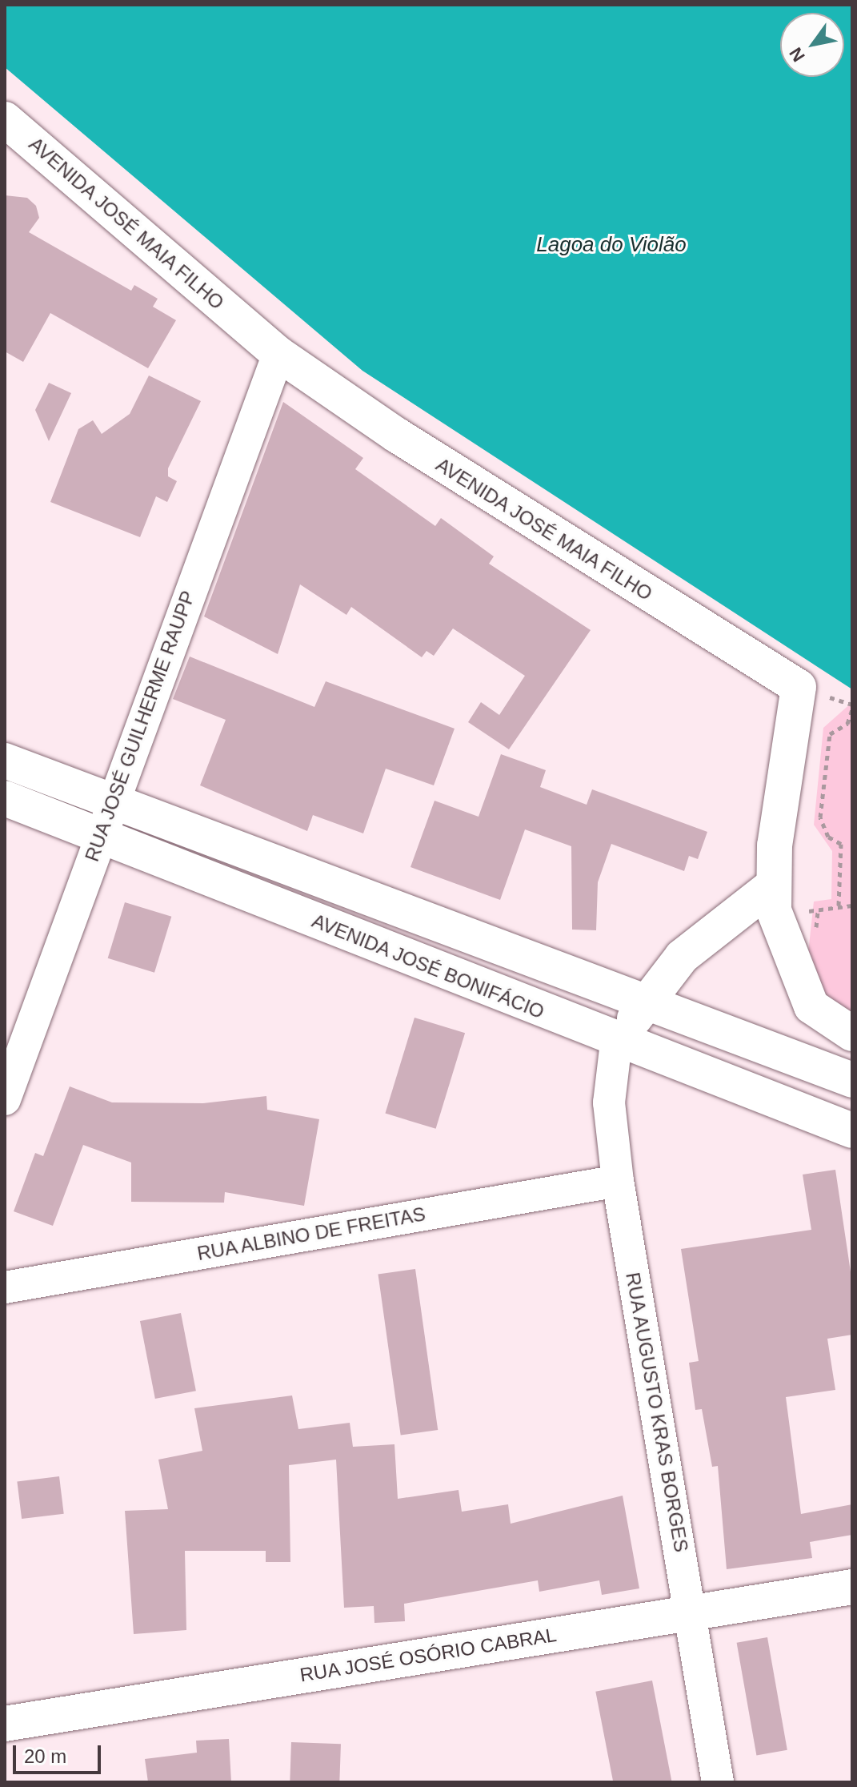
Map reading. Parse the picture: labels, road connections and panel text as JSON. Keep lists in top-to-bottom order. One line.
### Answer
{"streets":{"street":["AVENIDA JOSÉ MAIA FILHO","RUA JOSÉ GUILHERME RAUPP","AVENIDA JOSÉ BONIFÁCIO","RUA ALBINO DE FREITAS","RUA AUGUSTO KRAS BORGES","RUA JOSÉ OSÓRIO CABRAL"]},"crossings":[["AVENIDA JOSÉ MAIA FILHO","RUA JOSÉ GUILHERME RAUPP"],["RUA JOSÉ GUILHERME RAUPP","AVENIDA JOSÉ BONIFÁCIO"],["AVENIDA JOSÉ BONIFÁCIO","RUA AUGUSTO KRAS BORGES"],["RUA ALBINO DE FREITAS","RUA AUGUSTO KRAS BORGES"],["RUA AUGUSTO KRAS BORGES","RUA JOSÉ OSÓRIO CABRAL"]],"water":["Lagoa do Violão"],"scale_bar":"20 m","north":"bottom left"}
